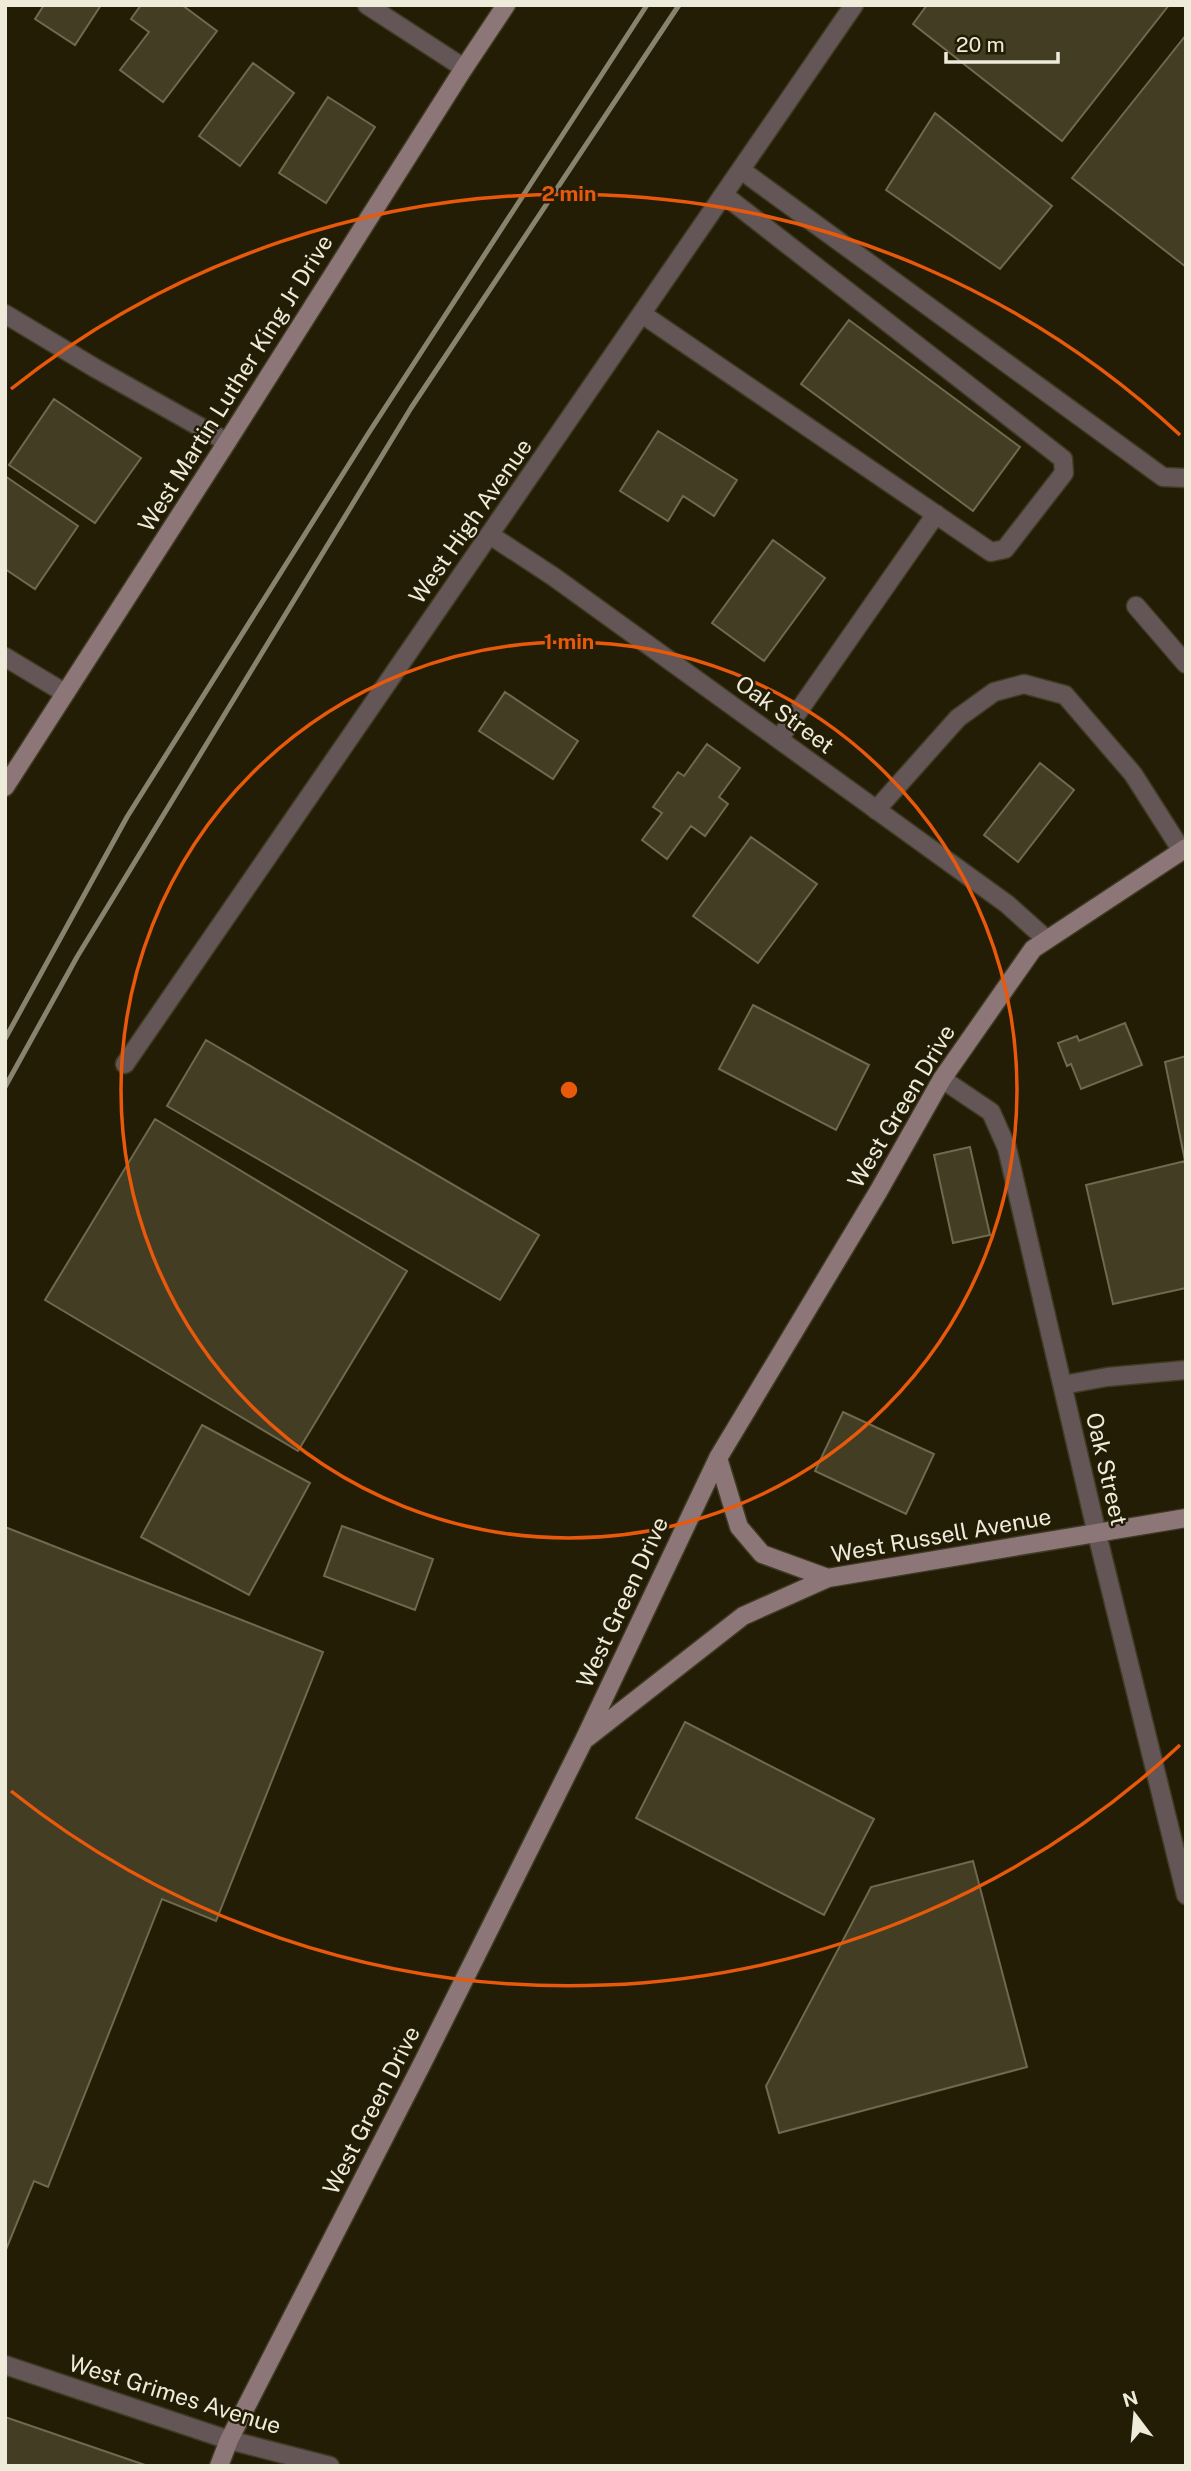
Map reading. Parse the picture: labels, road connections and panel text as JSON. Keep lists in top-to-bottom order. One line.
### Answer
{"streets":{"main road":["West Martin Luther King Jr Drive","West Green Drive","West Russell Avenue"],"street":["West High Avenue","Oak Street","West Grimes Avenue"]},"crossings":[["West High Avenue","Oak Street"],["Oak Street","West Green Drive"],["Oak Street","West Russell Avenue"],["West Green Drive","West Russell Avenue"],["West Green Drive","West Grimes Avenue"]],"scale_bar":"20 m","north":"top","rings":["2 min","1 min"]}
